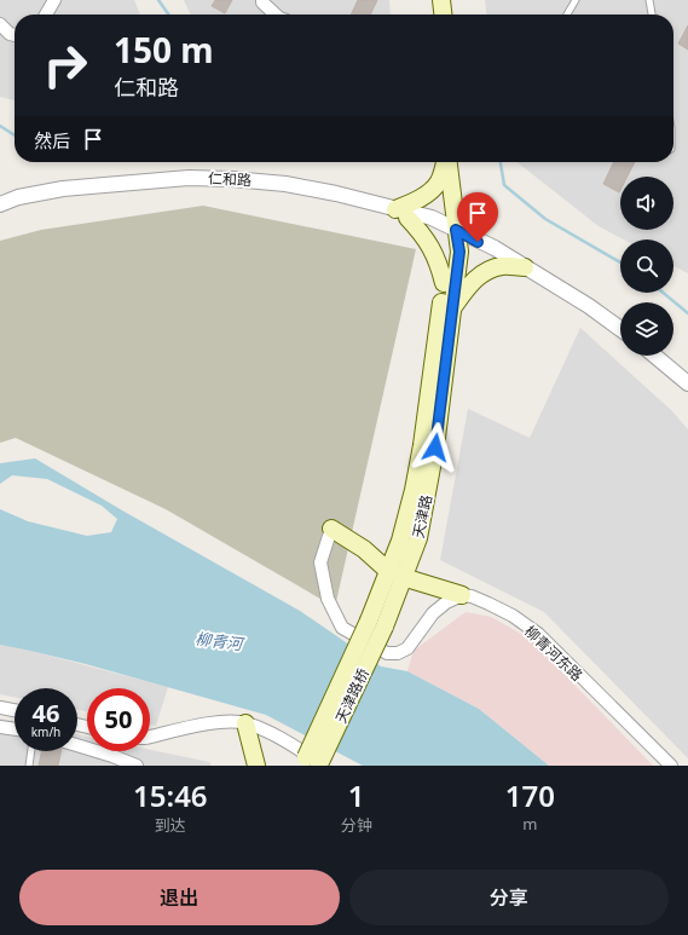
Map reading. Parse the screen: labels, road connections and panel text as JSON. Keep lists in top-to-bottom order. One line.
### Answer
{"streets":{"main road":["天津路","天津路桥"],"street":["仁和路","柳青河东路"]},"crossings":[["仁和路","天津路"],["天津路","天津路桥"]],"water":["柳青河"],"page":{"turn":["150 m","仁和路"],"then":"然后","speed":"46 km/h","limit":"50","eta":["15:46","到达","1","分钟","170","m"],"buttons":["退出","分享"]}}
